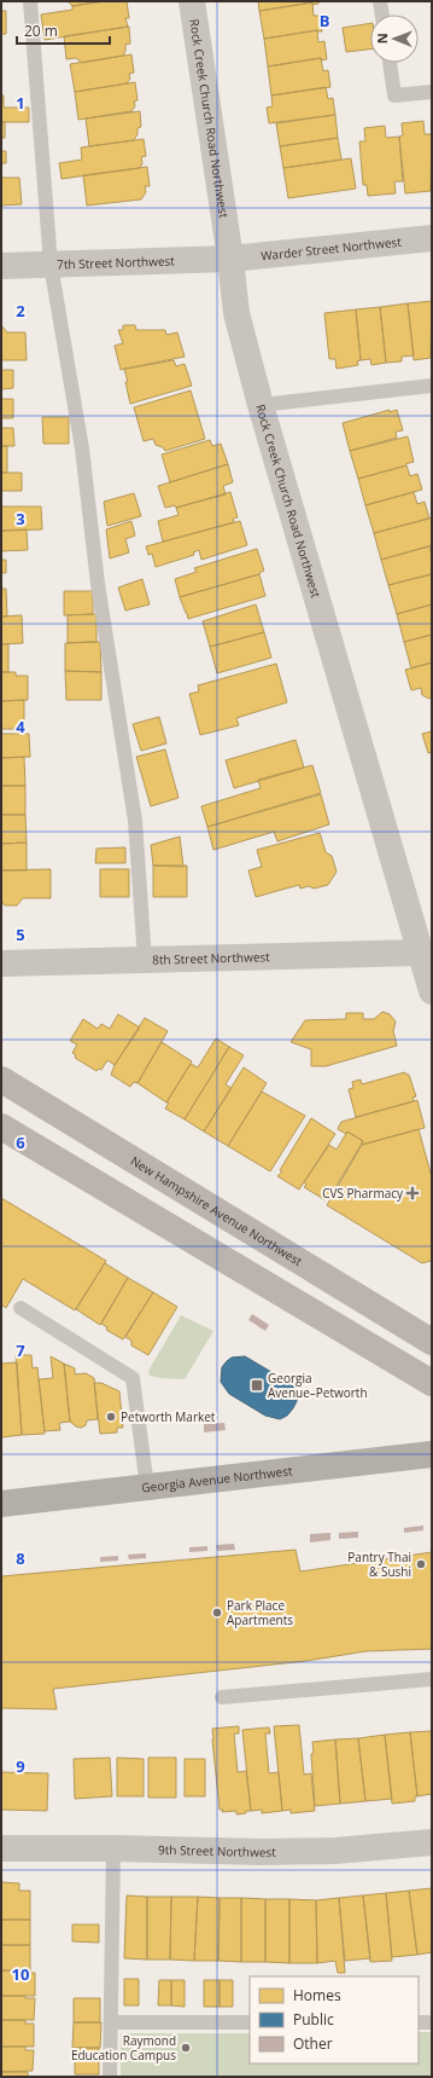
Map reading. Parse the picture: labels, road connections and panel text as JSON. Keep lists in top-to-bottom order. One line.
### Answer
{"streets":{"highway":["Georgia Avenue Northwest"],"main road":["New Hampshire Avenue Northwest"],"street":["Rock Creek Church Road Northwest","Warder Street Northwest","7th Street Northwest","8th Street Northwest","9th Street Northwest"]},"crossings":[["Rock Creek Church Road Northwest","Warder Street Northwest"],["Rock Creek Church Road Northwest","7th Street Northwest"],["Rock Creek Church Road Northwest","8th Street Northwest"],["Warder Street Northwest","7th Street Northwest"]],"places":{"health":["CVS Pharmacy"],"transit":["Georgia Avenue–Petworth"],"other":["Petworth Market","Pantry Thai & Sushi","Park Place Apartments","Raymond Education Campus"]},"legend":["Homes","Public","Other"],"scale_bar":"20 m","north":"left","grid":{"columns":["B"],"rows":["1","2","3","4","5","6","7","8","9","10"]}}
